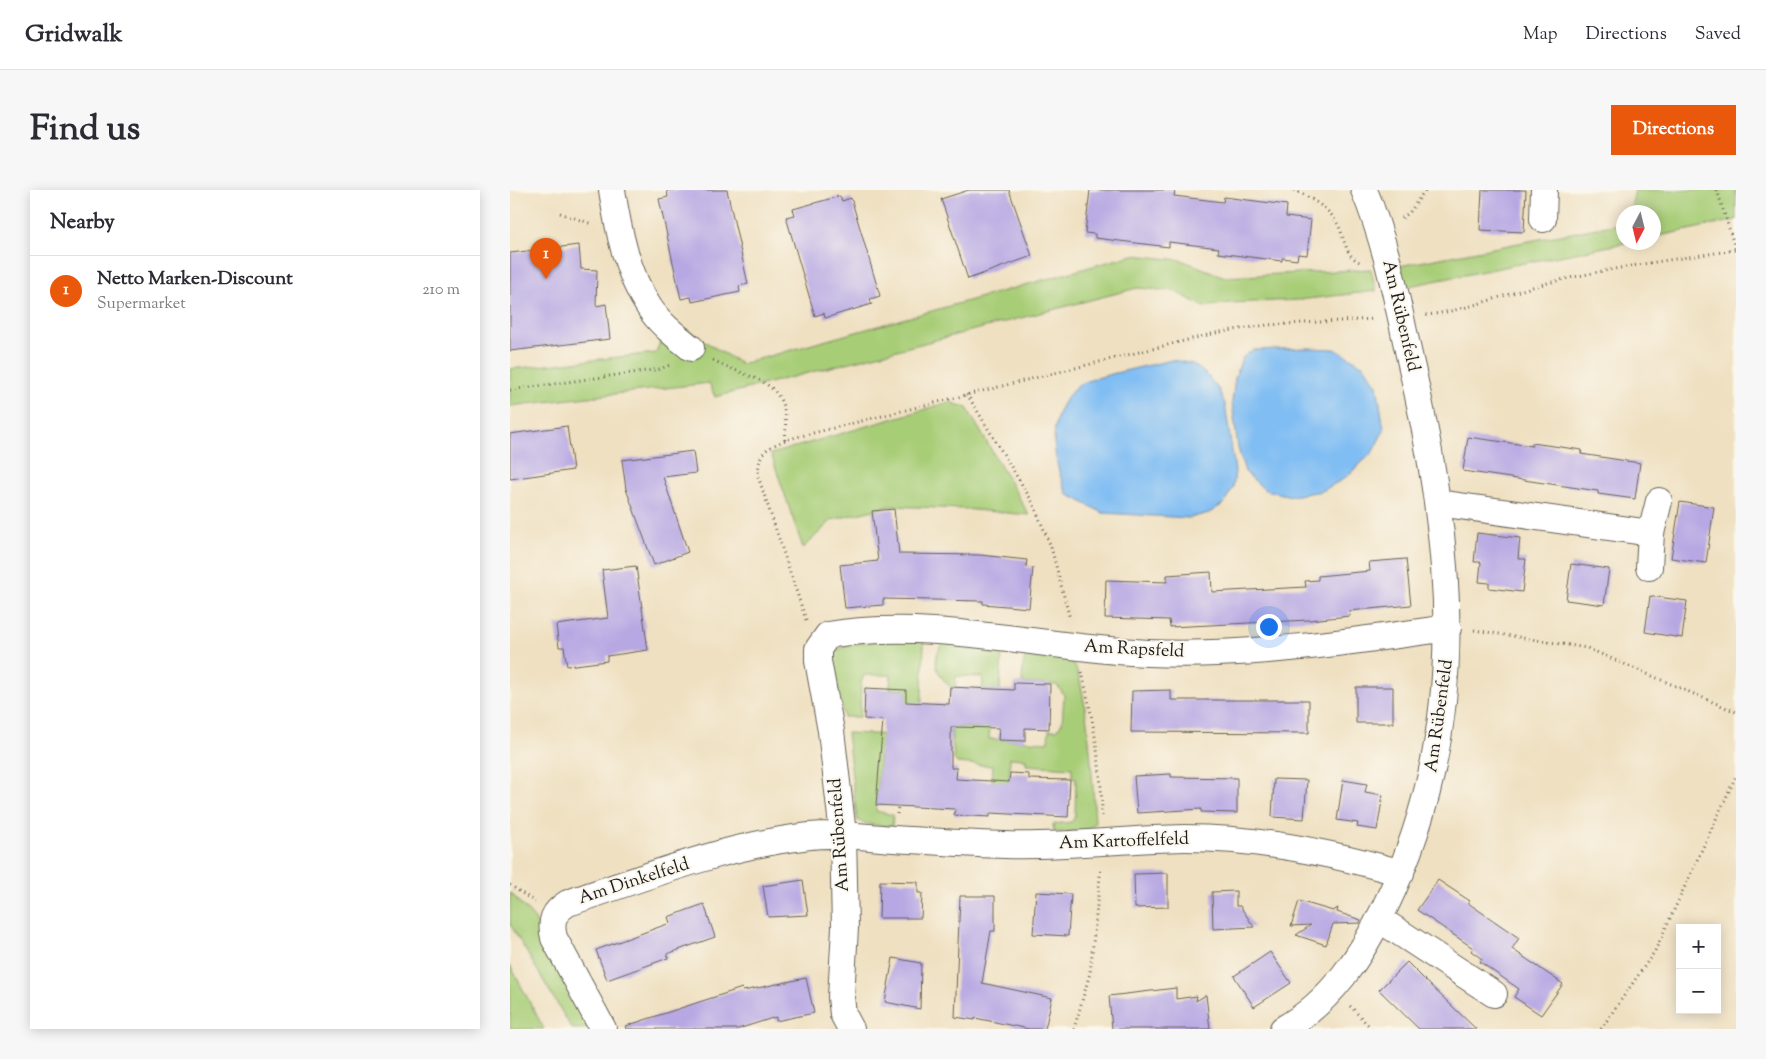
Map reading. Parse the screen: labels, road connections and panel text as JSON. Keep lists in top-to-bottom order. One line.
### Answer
{"streets":{"street":["Am Rübenfeld","Am Rapsfeld","Am Kartoffelfeld","Am Dinkelfeld"]},"crossings":[["Am Rübenfeld","Am Rapsfeld"],["Am Rübenfeld","Am Kartoffelfeld"],["Am Rübenfeld","Am Dinkelfeld"],["Am Kartoffelfeld","Am Dinkelfeld"]],"north":"bottom","page":{"header":"Gridwalk","nav":["Map","Directions","Saved"],"title":"Find us","buttons":"Directions","heading":"Nearby","pins":"1","list":[{"mark":"1","name":"Netto Marken-Discount","note":"Supermarket","value":"210 m"}],"map_buttons":["+","−"]}}
